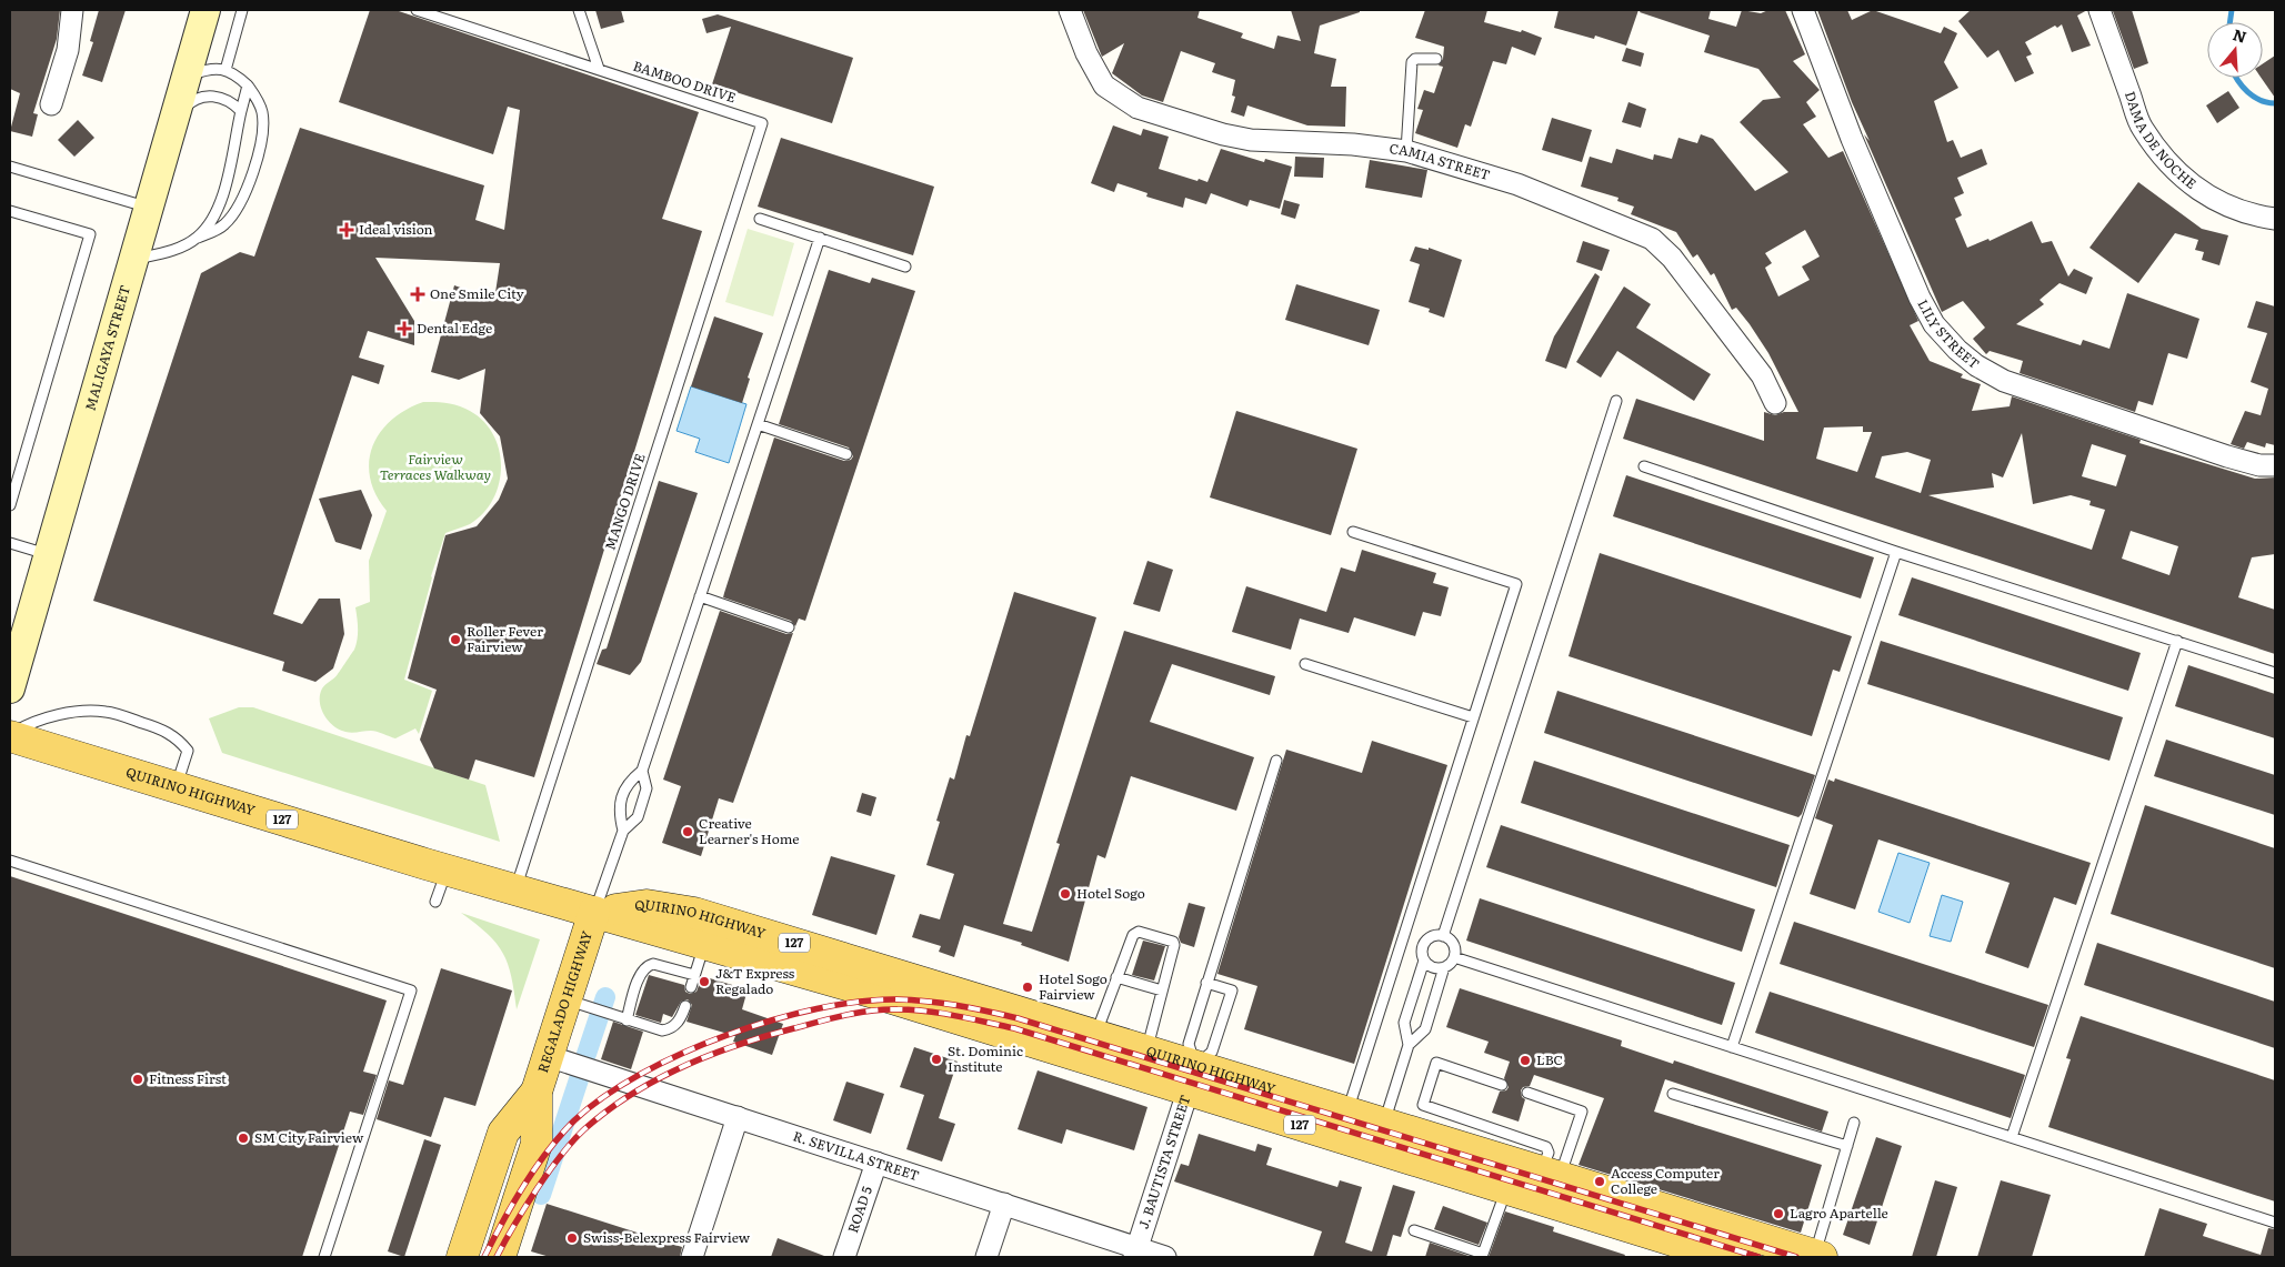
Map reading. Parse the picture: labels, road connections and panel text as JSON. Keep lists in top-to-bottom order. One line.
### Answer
{"streets":{"main road":["MALIGAYA STREET","QUIRINO HIGHWAY","127","REGALADO HIGHWAY"],"street":["DAMA DE NOCHE","CAMIA STREET","LILY STREET","R. SEVILLA STREET","J. BAUTISTA STREET","ROAD 5"],"lane":["BAMBOO DRIVE","MANGO DRIVE"]},"crossings":[["BAMBOO DRIVE","MANGO DRIVE"],["MANGO DRIVE","QUIRINO HIGHWAY"],["QUIRINO HIGHWAY","REGALADO HIGHWAY"],["QUIRINO HIGHWAY","J. BAUTISTA STREET"],["REGALADO HIGHWAY","R. SEVILLA STREET"],["R. SEVILLA STREET","J. BAUTISTA STREET"],["R. SEVILLA STREET","ROAD 5"]],"parks":["Fairview Terraces Walkway"],"places":{"health":["Ideal vision","One Smile City","Dental Edge"],"other":["Roller Fever Fairview","Creative Learner's Home","Hotel Sogo","J&T Express Regalado","Hotel Sogo Fairview","St. Dominic Institute","LBC","Fitness First","SM City Fairview","Access Computer College","Lagro Apartelle","Swiss-Belexpress Fairview"]},"north":"top"}
